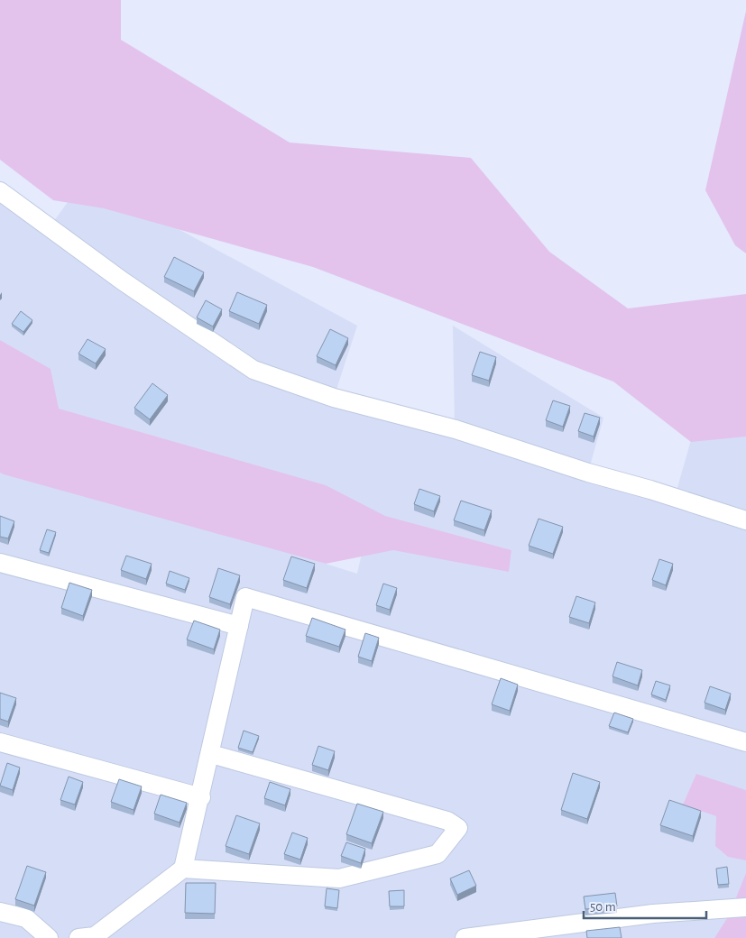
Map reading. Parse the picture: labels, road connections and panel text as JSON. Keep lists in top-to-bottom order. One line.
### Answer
{"scale_bar":"50 m"}
